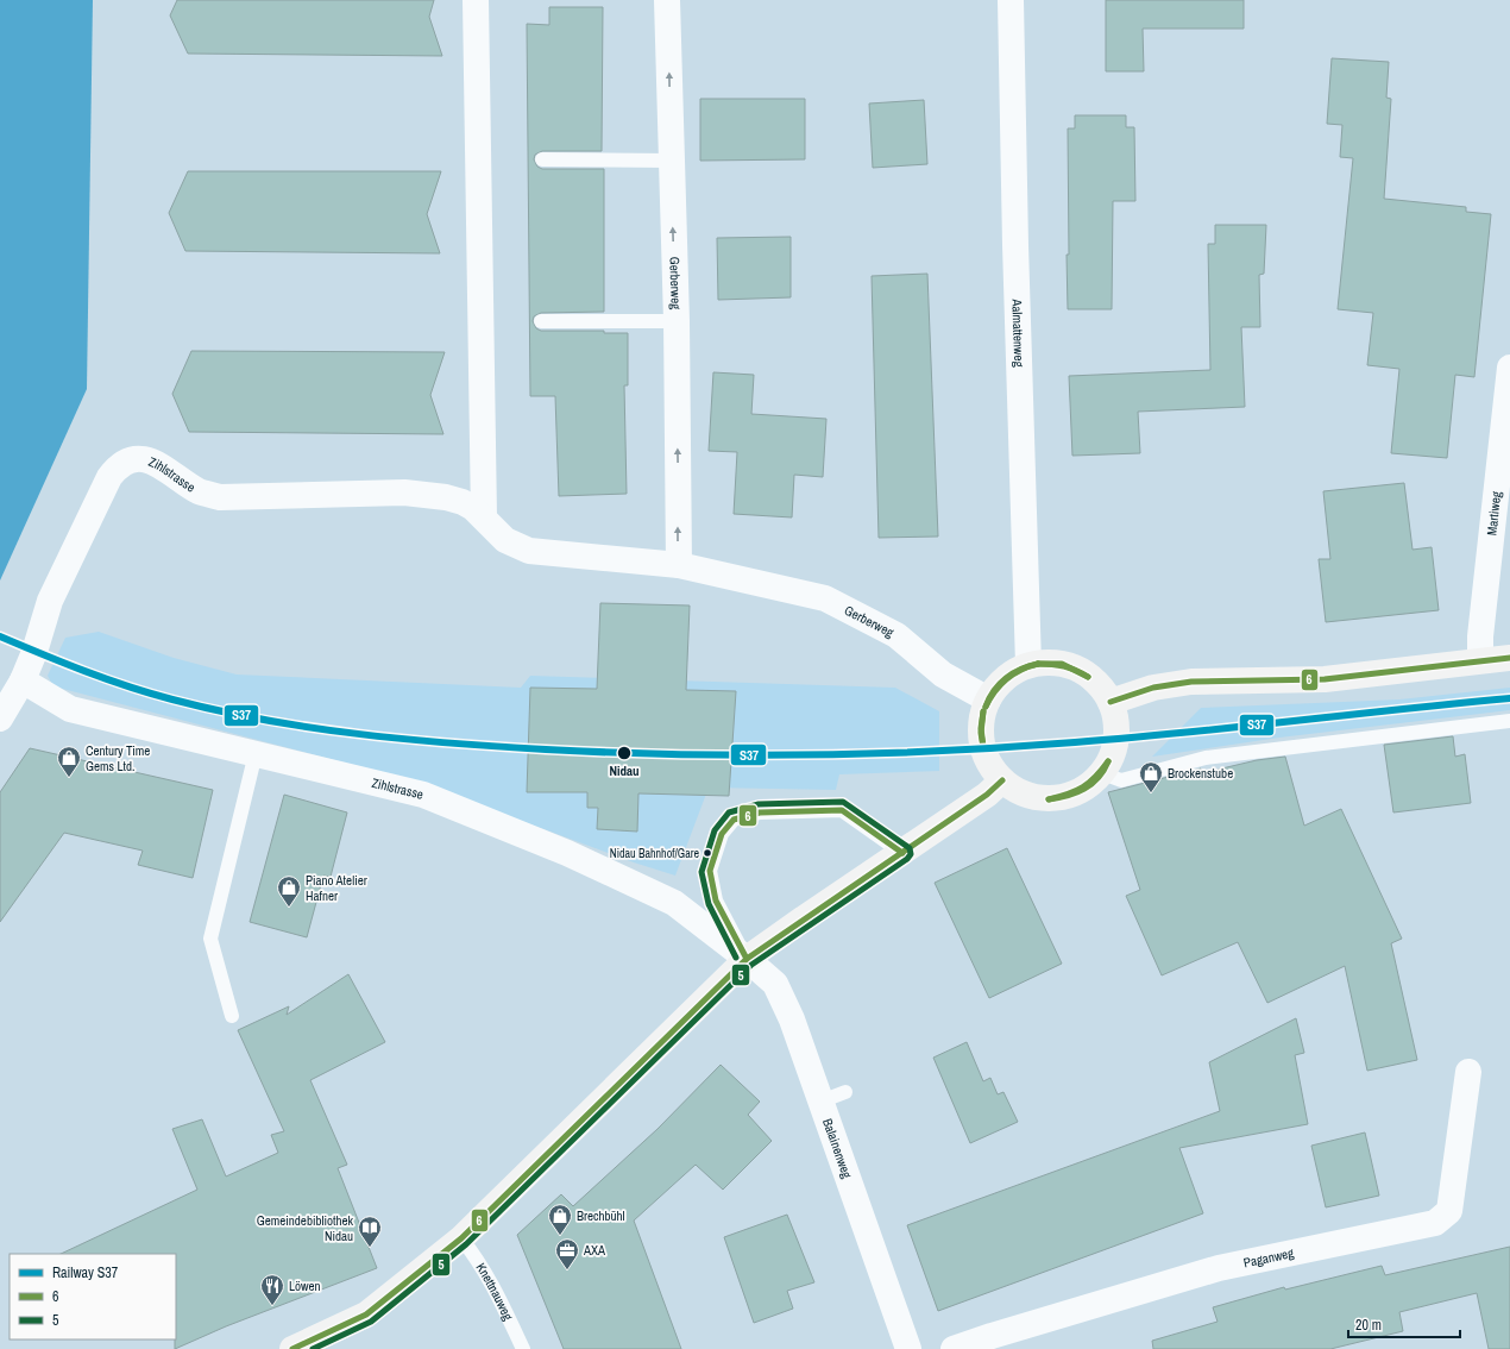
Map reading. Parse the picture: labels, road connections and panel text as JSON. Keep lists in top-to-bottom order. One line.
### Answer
{"streets":{"street":["Gerberweg","Aalmattenweg","Zihlstrasse","Martiweg","Balainenweg","Paganweg"],"lane":["Knettnauweg"]},"crossings":[["Gerberweg","Aalmattenweg"],["Gerberweg","Zihlstrasse"],["Zihlstrasse","Balainenweg"]],"places":{"other":["Nidau","Nidau Bahnhof/Gare"],"shop":["Century Time Gems Ltd.","Brockenstube","Piano Atelier Hafner","Brechbühl"],"library":["Gemeindebibliothek Nidau"],"office":["AXA"],"restaurant":["Löwen"]},"lines":["rail line S37","transit line 6","transit line 5"],"legend":["Railway S37","6","5"],"scale_bar":"20 m"}
